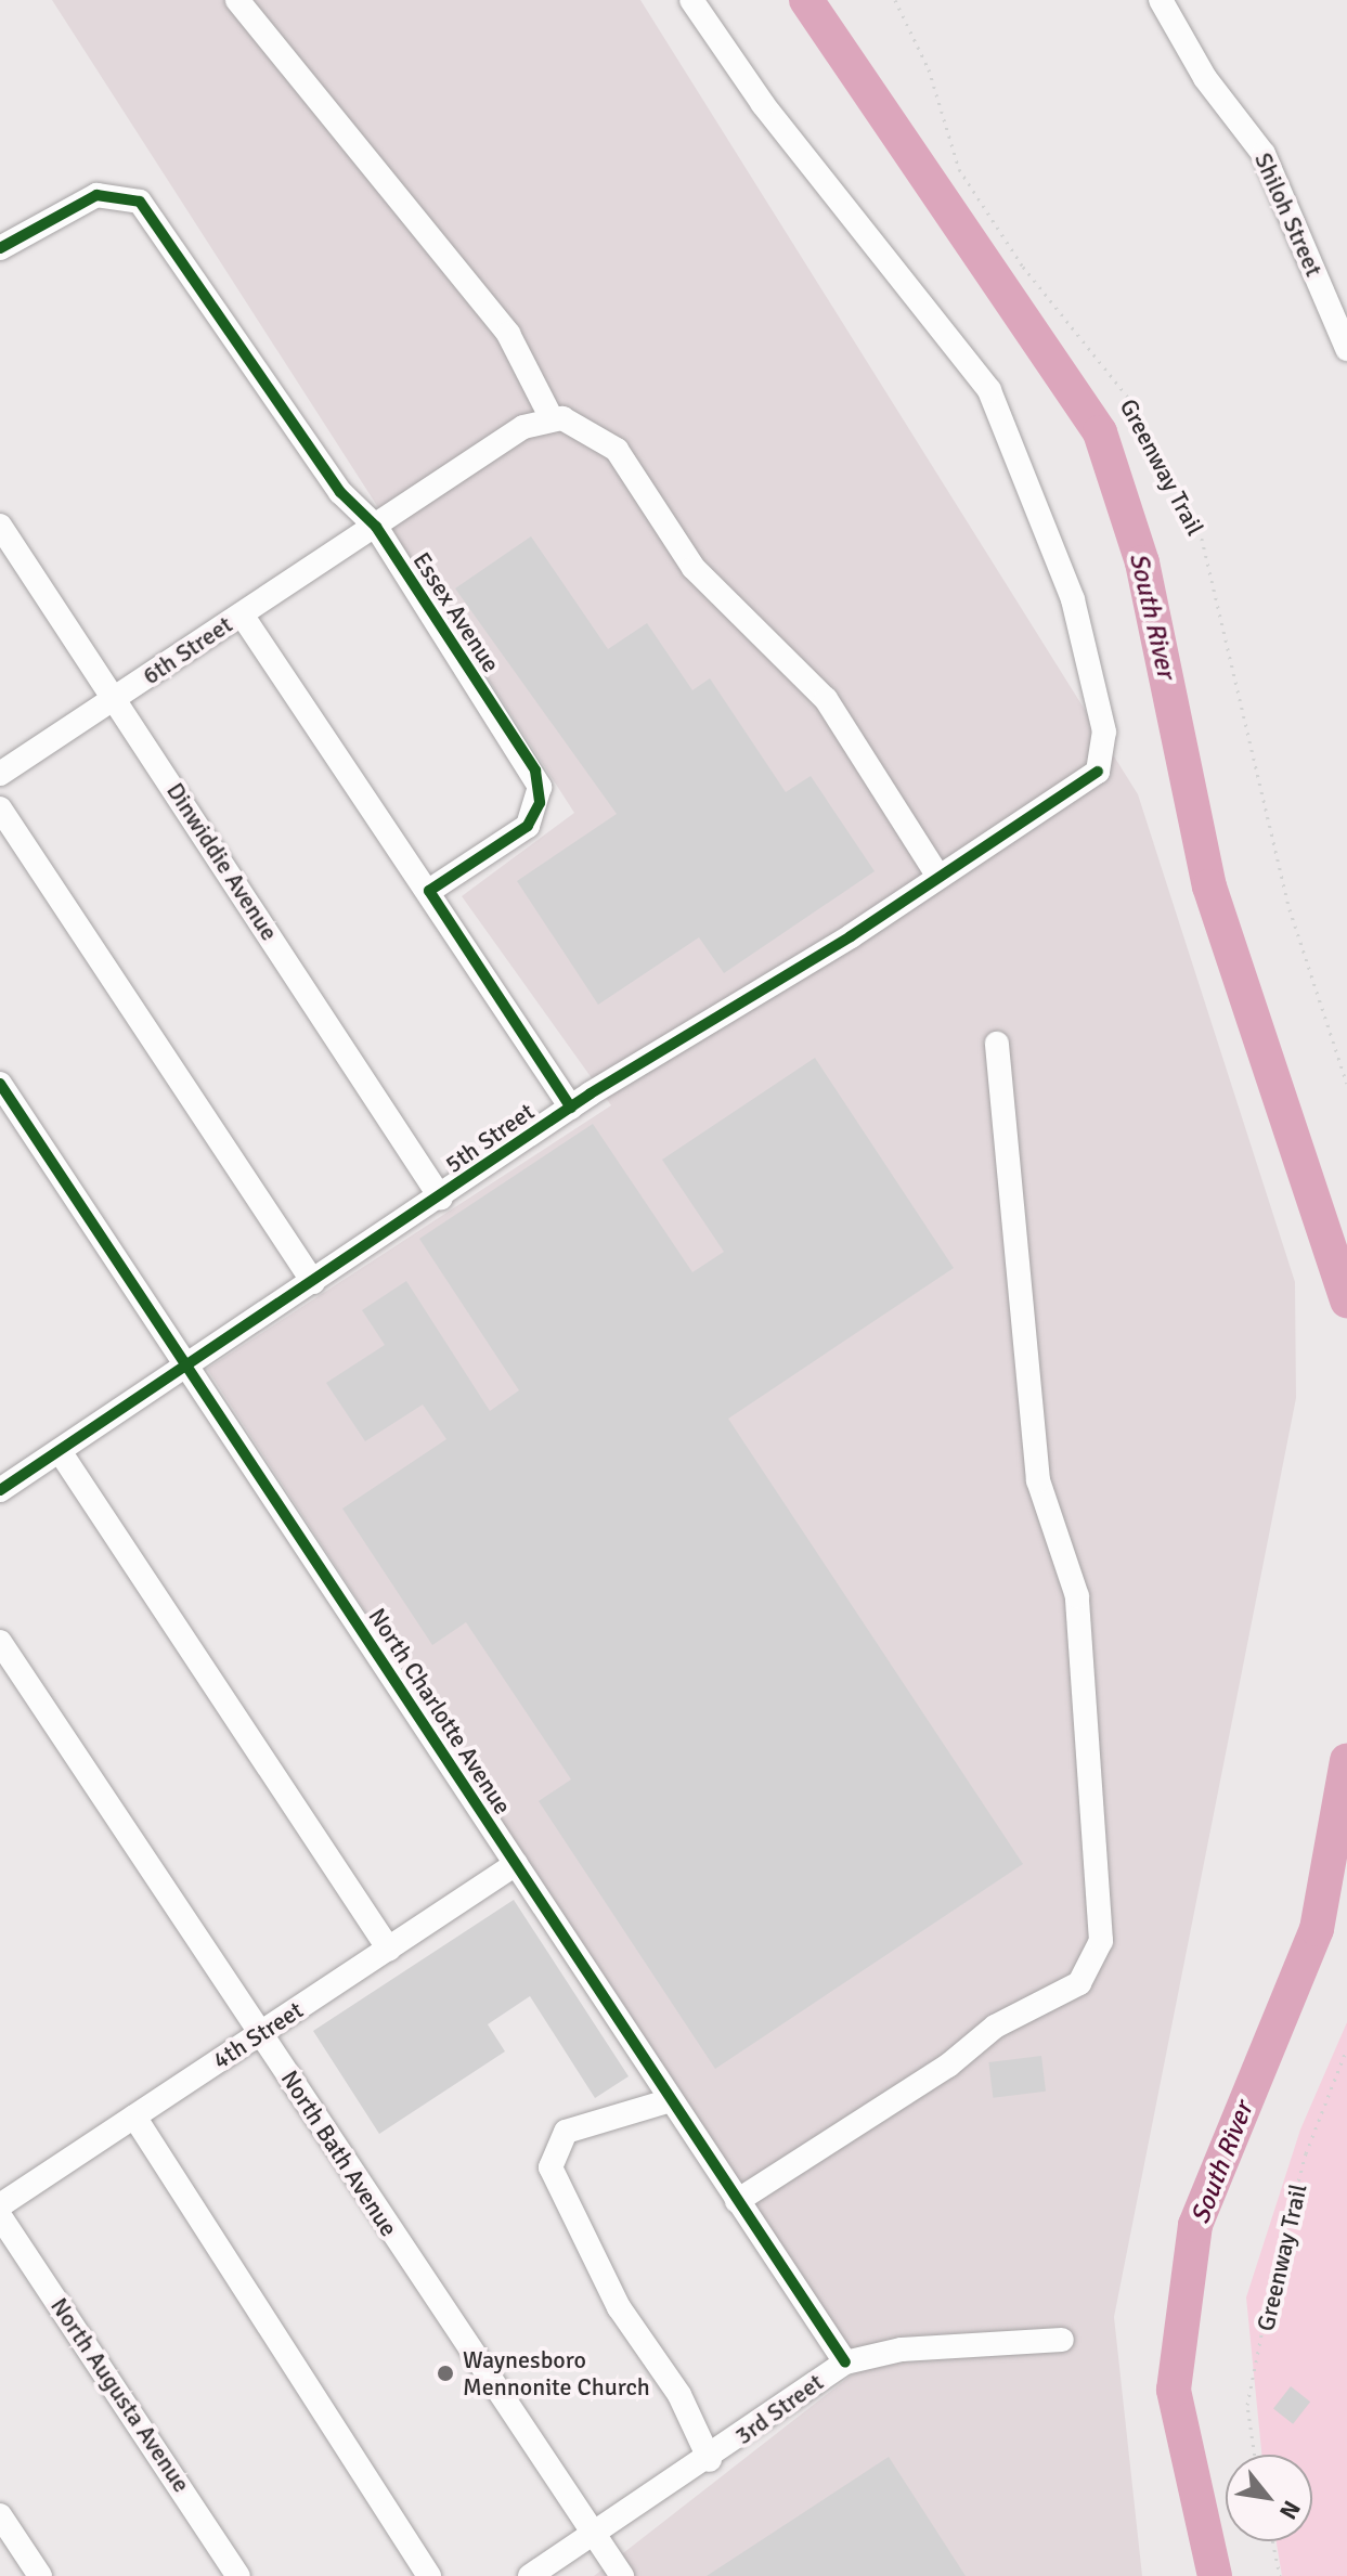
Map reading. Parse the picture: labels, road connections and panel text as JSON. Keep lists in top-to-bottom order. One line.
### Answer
{"streets":{"street":["Shiloh Street","Essex Avenue","6th Street","Dinwiddie Avenue","5th Street","North Charlotte Avenue","4th Street","North Bath Avenue","North Augusta Avenue","3rd Street"],"path":["Greenway Trail"]},"crossings":[["Essex Avenue","6th Street"],["6th Street","Dinwiddie Avenue"],["Dinwiddie Avenue","5th Street"],["5th Street","North Charlotte Avenue"],["North Charlotte Avenue","4th Street"],["North Charlotte Avenue","3rd Street"],["4th Street","North Bath Avenue"],["North Bath Avenue","3rd Street"]],"water":["South River"],"places":["Waynesboro Mennonite Church"],"north":"bottom right"}
